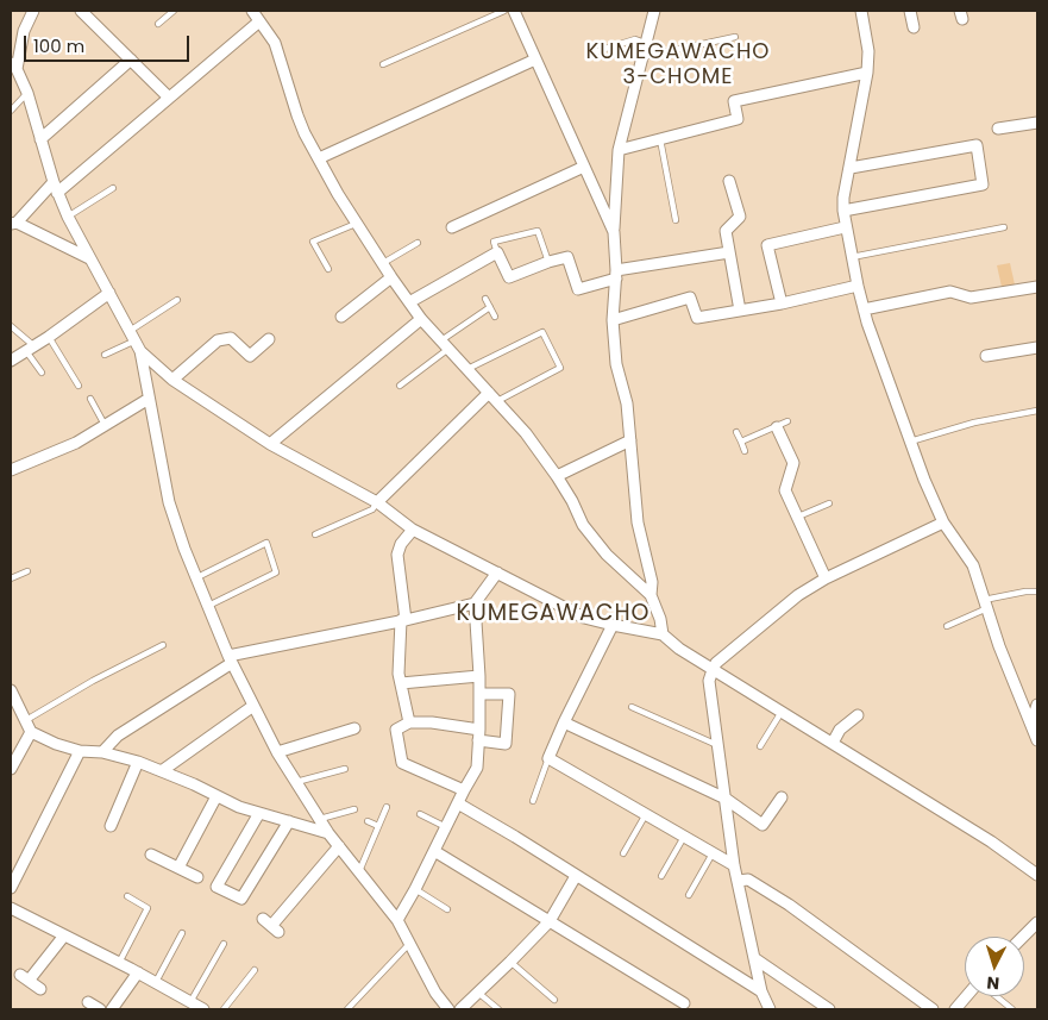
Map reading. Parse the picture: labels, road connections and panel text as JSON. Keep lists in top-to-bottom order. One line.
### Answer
{"districts":["KUMEGAWACHO 3-CHOME","KUMEGAWACHO"],"scale_bar":"100 m","north":"bottom"}
